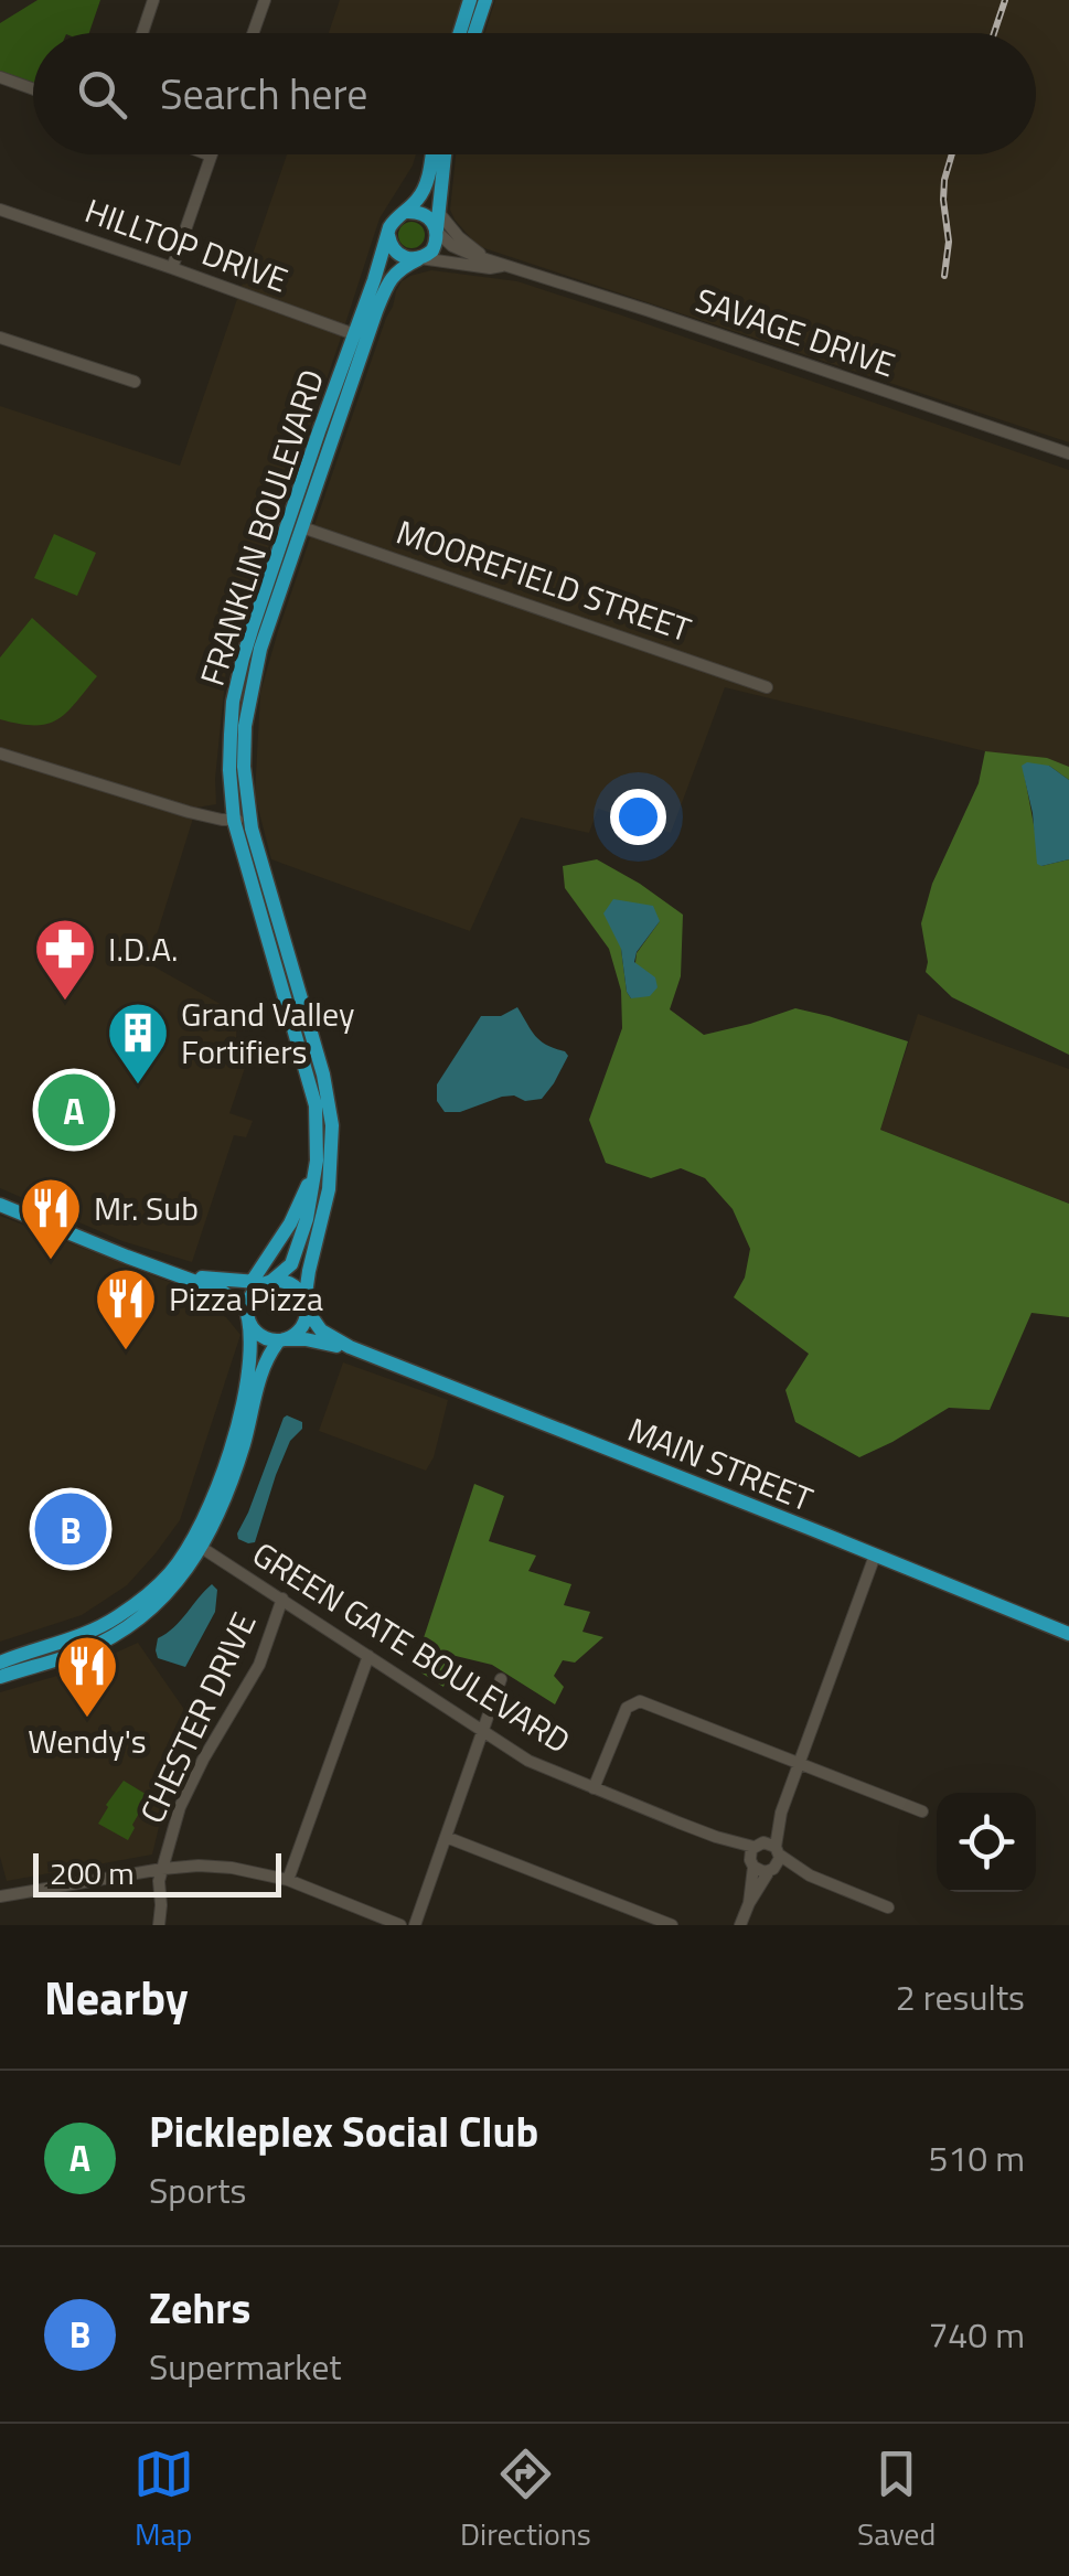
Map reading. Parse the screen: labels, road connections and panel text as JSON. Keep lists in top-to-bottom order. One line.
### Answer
{"streets":{"main road":["FRANKLIN BOULEVARD","MAIN STREET"],"street":["HILLTOP DRIVE","SAVAGE DRIVE","MOOREFIELD STREET","GREEN GATE BOULEVARD","CHESTER DRIVE"]},"crossings":[["HILLTOP DRIVE","FRANKLIN BOULEVARD"],["SAVAGE DRIVE","FRANKLIN BOULEVARD"],["FRANKLIN BOULEVARD","MOOREFIELD STREET"],["FRANKLIN BOULEVARD","MAIN STREET"],["GREEN GATE BOULEVARD","CHESTER DRIVE"]],"places":{"pharmacy":["I.D.A."],"building":["Grand Valley Fortifiers"],"restaurant":["Mr. Sub","Pizza Pizza","Wendy's"]},"scale_bar":"200 m","page":{"search":"Search here","pins":["A","B"],"scale":"200 m","heading":["Nearby","2 results"],"list":[{"mark":"A","name":"Pickleplex Social Club","note":"Sports","value":"510 m"},{"mark":"B","name":"Zehrs","note":"Supermarket","value":"740 m"}],"nav":["Map","Directions","Saved"]}}
